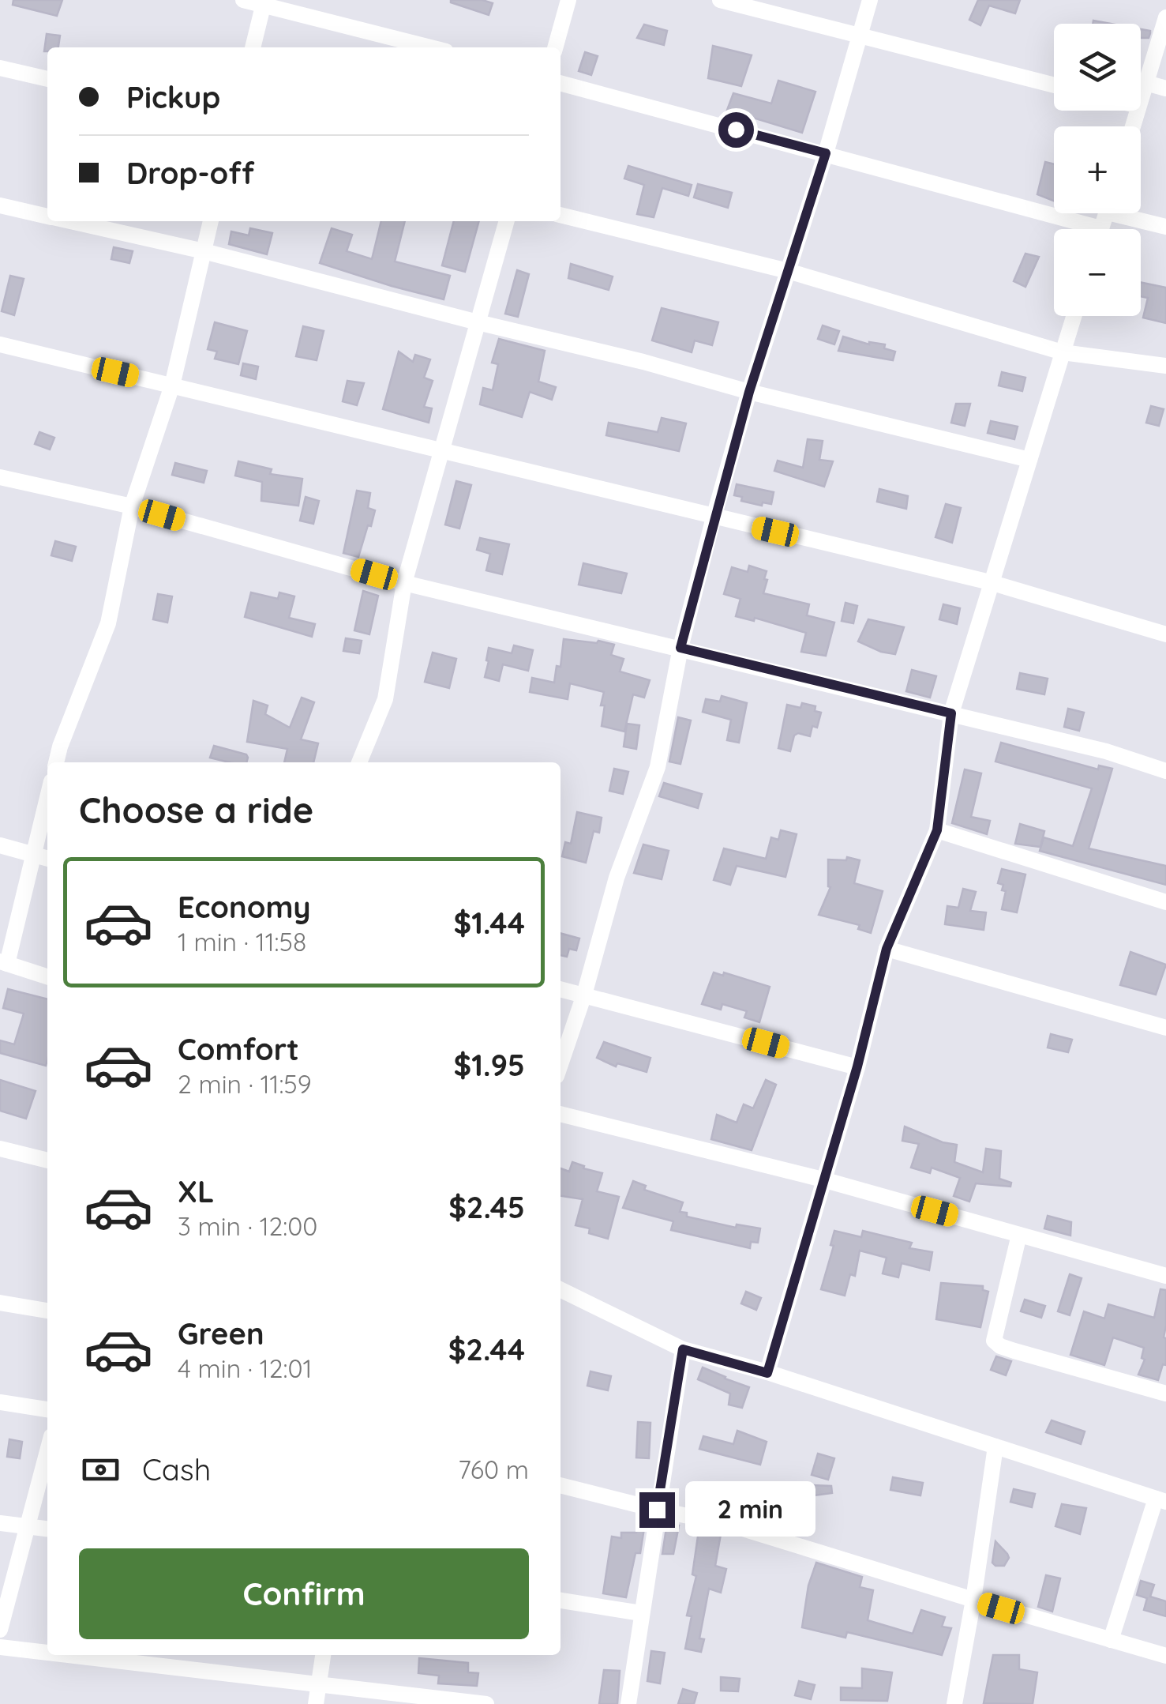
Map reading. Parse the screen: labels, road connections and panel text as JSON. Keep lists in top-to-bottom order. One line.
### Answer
{"page":{"map_buttons":["+","−"],"banner":["Pickup","Drop-off"],"heading":"Choose a ride","list":[{"name":"Economy","note":"1 min · 11:58","value":"$1.44"},{"name":"Comfort","note":"2 min · 11:59","value":"$1.95"},{"name":"XL","note":"3 min · 12:00","value":"$2.45"},{"name":"Green","note":"4 min · 12:01","value":"$2.44"}],"pay":["Cash","760 m"],"bubble":"2 min","buttons":"Confirm"}}
